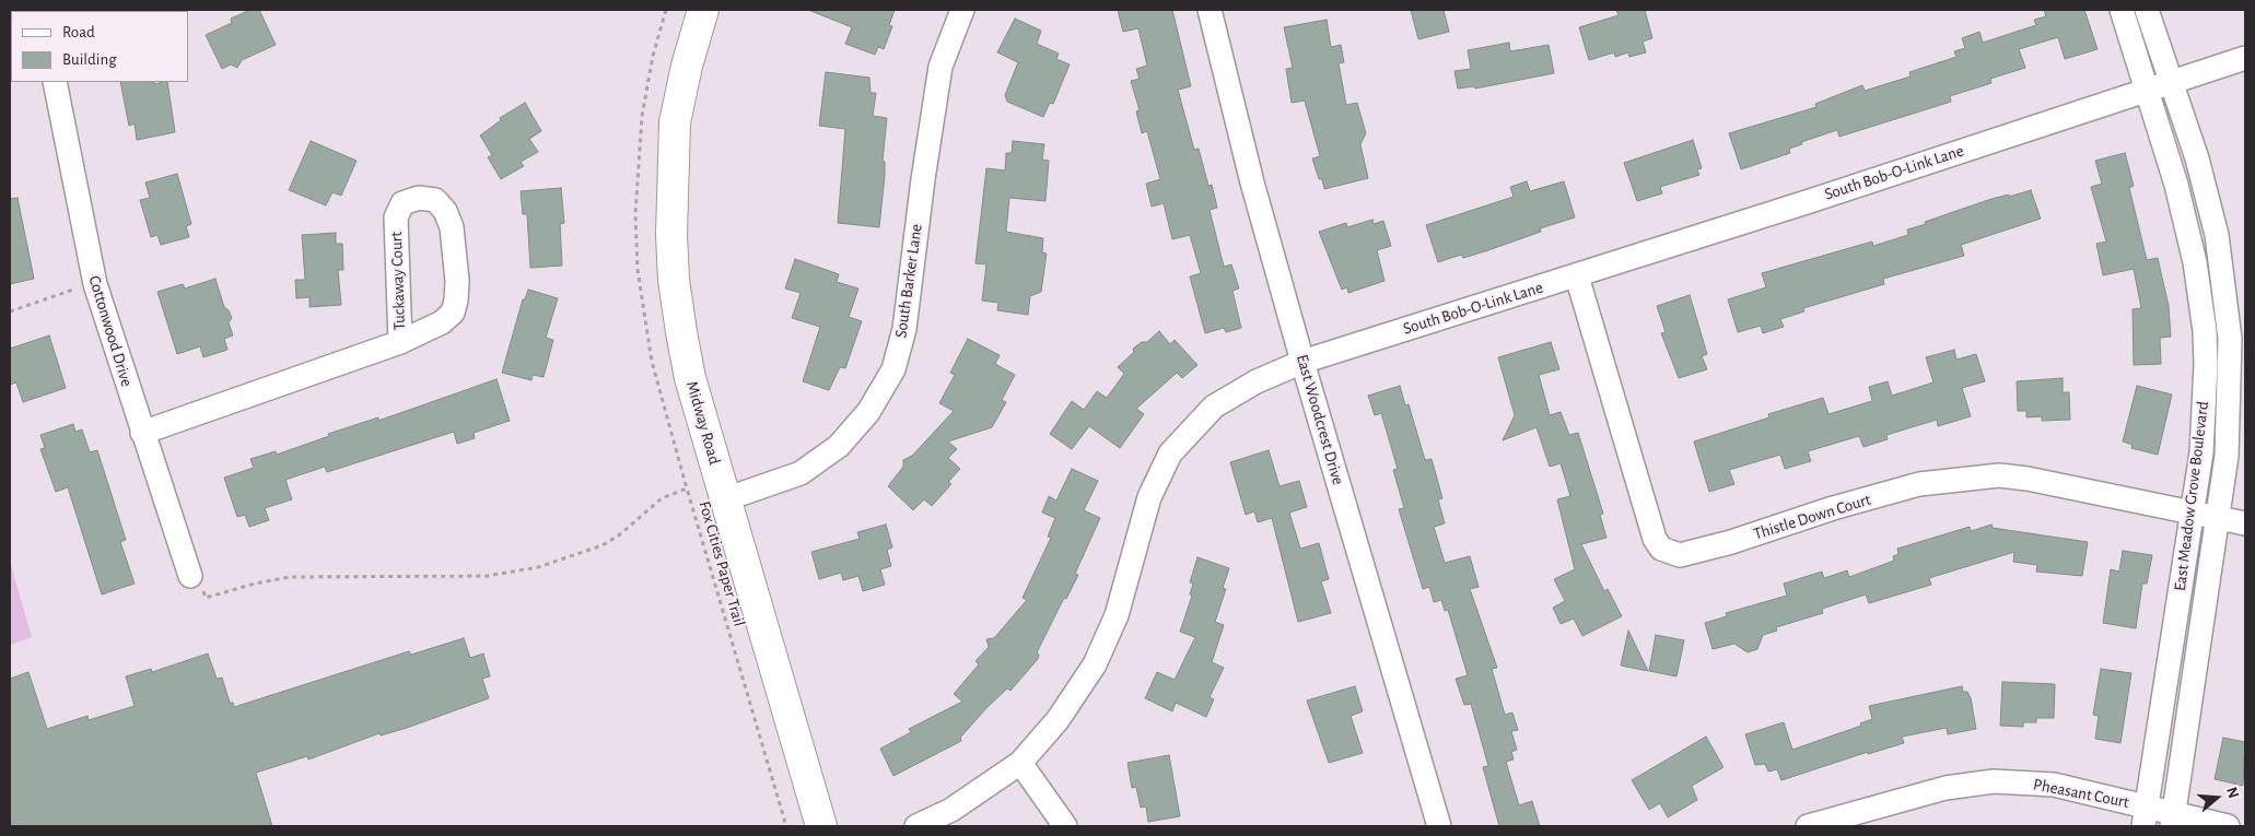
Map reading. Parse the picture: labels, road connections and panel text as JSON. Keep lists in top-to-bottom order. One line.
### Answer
{"streets":{"main road":["Midway Road"],"street":["South Bob-O-Link Lane","Tuckaway Court","South Barker Lane","Cottonwood Drive","East Woodcrest Drive","East Meadow Grove Boulevard","Thistle Down Court","Pheasant Court"],"path":["Fox Cities Paper Trail"]},"crossings":[["South Bob-O-Link Lane","East Woodcrest Drive"],["South Bob-O-Link Lane","East Meadow Grove Boulevard"],["South Bob-O-Link Lane","Thistle Down Court"],["Tuckaway Court","Cottonwood Drive"],["South Barker Lane","Midway Road"],["Cottonwood Drive","Fox Cities Paper Trail"],["East Meadow Grove Boulevard","Thistle Down Court"],["East Meadow Grove Boulevard","Pheasant Court"]],"legend":["Road","Building"],"north":"right"}
